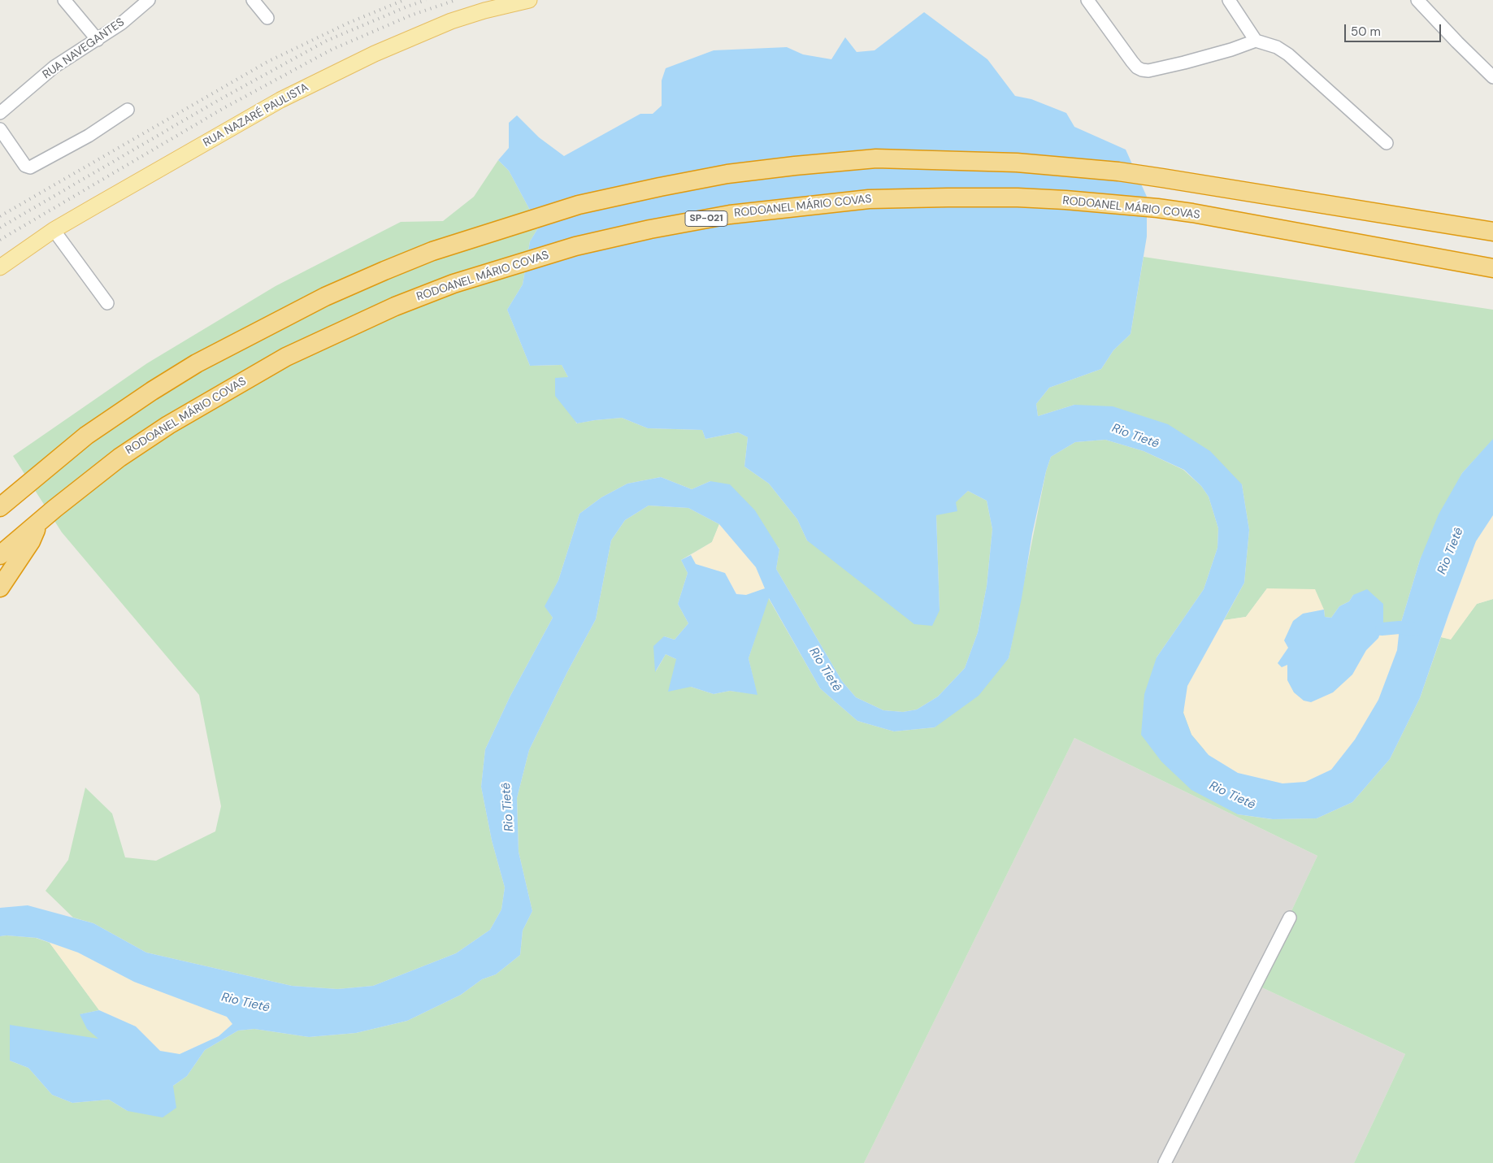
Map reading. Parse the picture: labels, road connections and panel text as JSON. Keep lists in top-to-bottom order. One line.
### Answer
{"streets":{"highway":["RODOANEL MÁRIO COVAS","SP-021"],"main road":["RUA NAZARÉ PAULISTA"],"street":["RUA NAVEGANTES"]},"water":["Rio Tietê"],"scale_bar":"50 m"}
